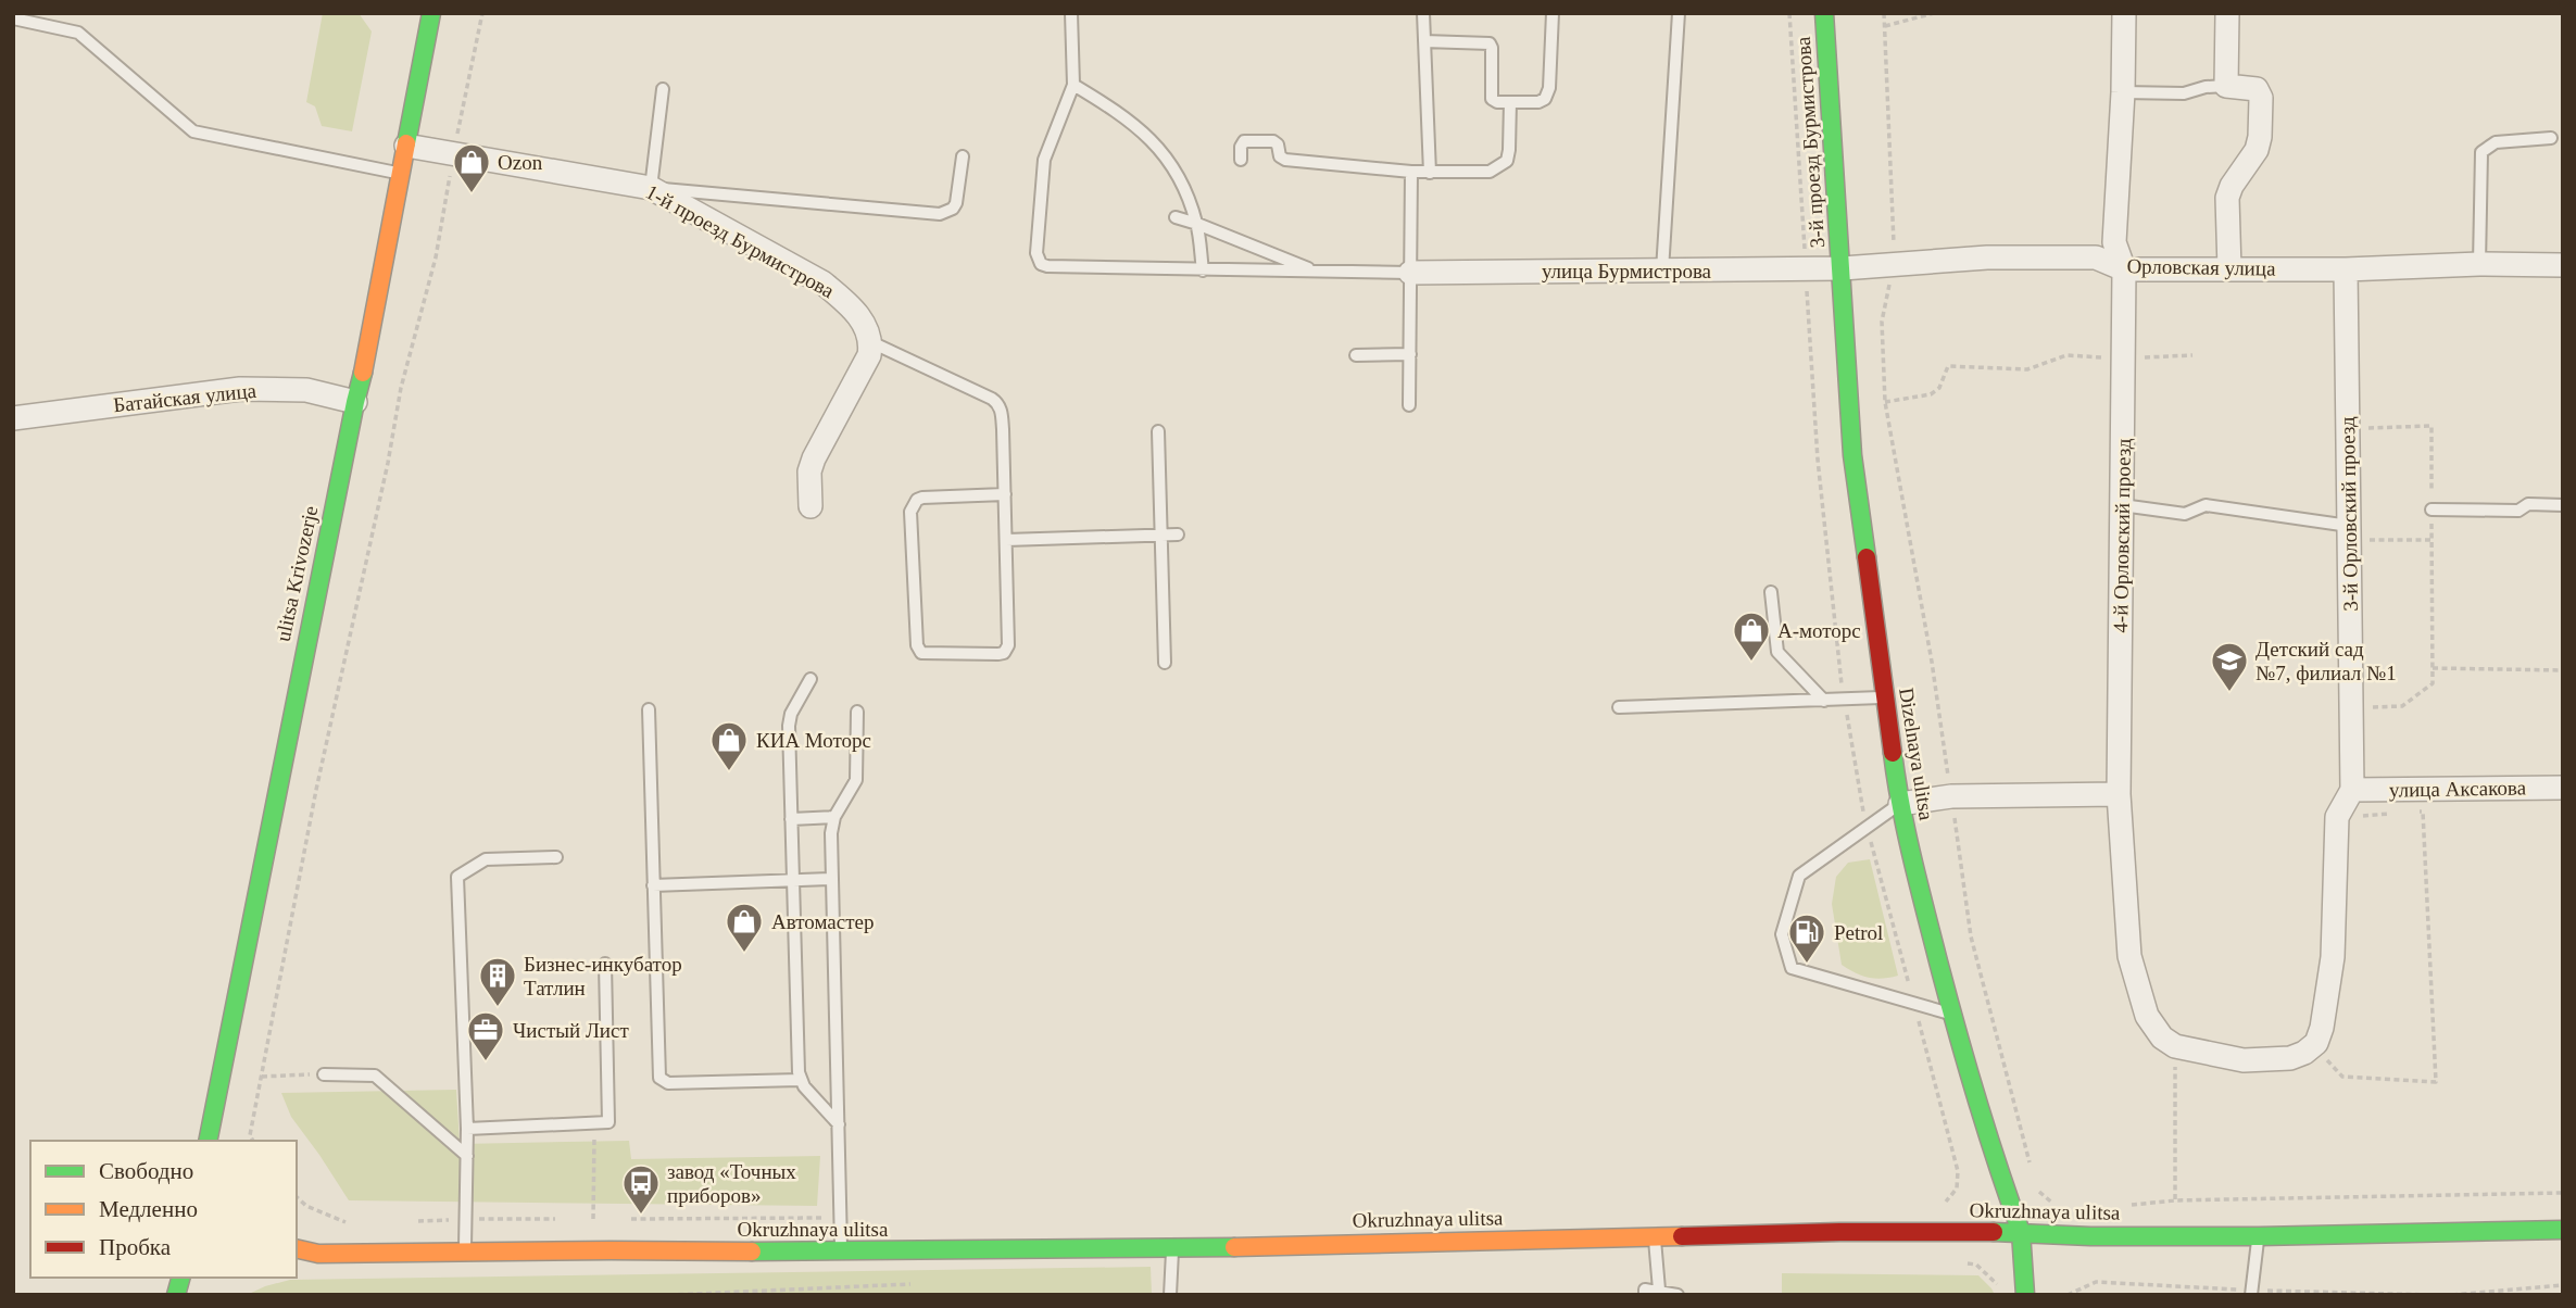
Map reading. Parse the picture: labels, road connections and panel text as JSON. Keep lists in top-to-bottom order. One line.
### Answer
{"streets":{"main road":["3-й проезд Бурмистрова","ulitsa Krivozerje","Dizelnaya ulitsa","Okruzhnaya ulitsa"],"street":["1-й проезд Бурмистрова","Орловская улица","улица Бурмистрова","Батайская улица","3-й Орловский проезд","4-й Орловский проезд","улица Аксакова"]},"crossings":[["3-й проезд Бурмистрова","Орловская улица"],["3-й проезд Бурмистрова","улица Бурмистрова"],["3-й проезд Бурмистрова","Dizelnaya ulitsa"],["1-й проезд Бурмистрова","ulitsa Krivozerje"],["Орловская улица","улица Бурмистрова"],["Орловская улица","3-й Орловский проезд"],["Орловская улица","4-й Орловский проезд"],["Орловская улица","Dizelnaya ulitsa"],["улица Бурмистрова","Dizelnaya ulitsa"],["Батайская улица","ulitsa Krivozerje"],["3-й Орловский проезд","улица Аксакова"],["Dizelnaya ulitsa","Okruzhnaya ulitsa"]],"places":{"shop":["Ozon","А-моторс","КИА Моторс","Автомастер"],"school or university":["Детский сад №7, филиал №1"],"fuel station":["Petrol"],"building":["Бизнес-инкубатор Татлин"],"office":["Чистый Лист"],"bus stop":["завод «Точных приборов»"]},"legend":["Свободно","Медленно","Пробка"]}
